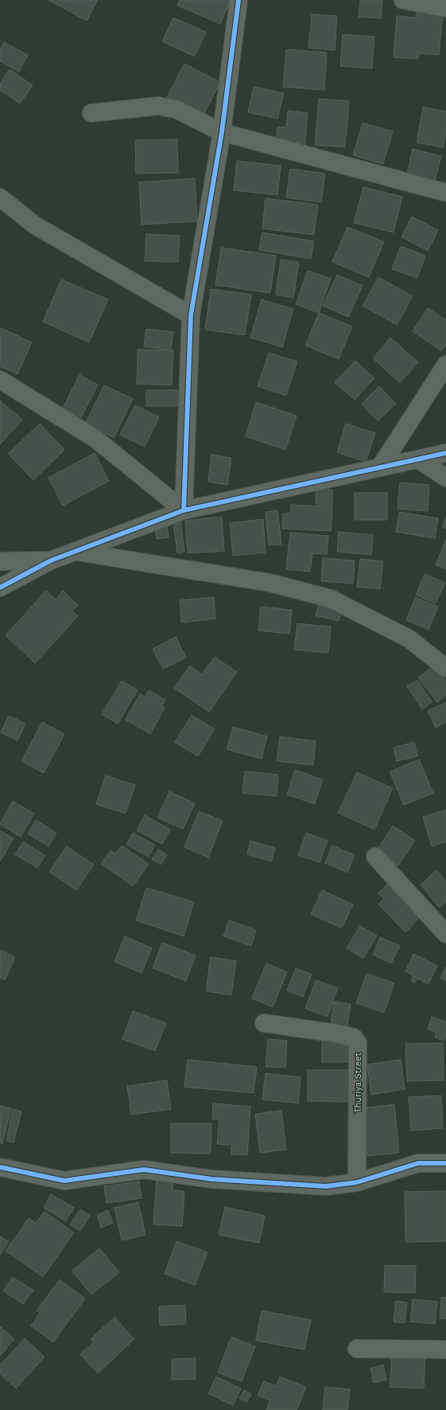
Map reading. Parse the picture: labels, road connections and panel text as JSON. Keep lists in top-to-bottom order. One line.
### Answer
{"streets":{"street":["Thuriya Street"]}}
